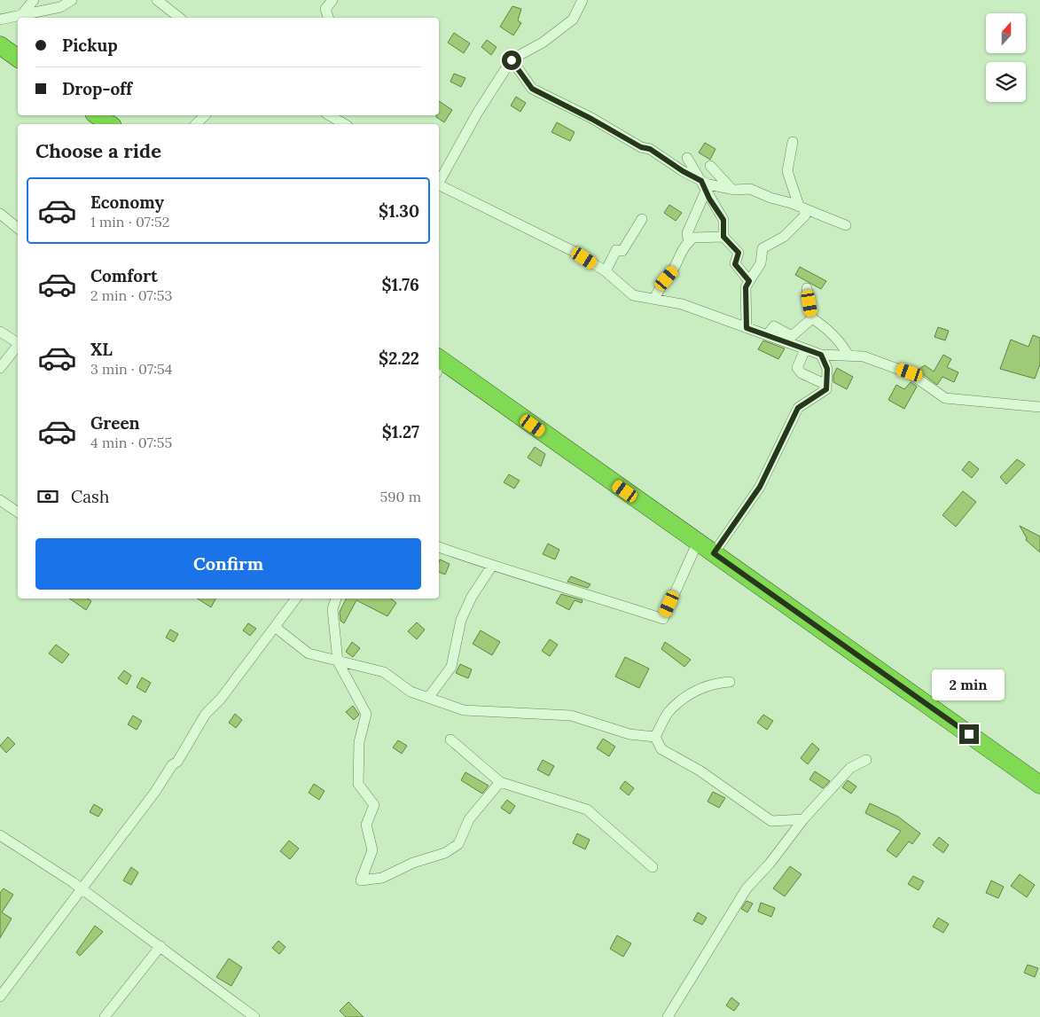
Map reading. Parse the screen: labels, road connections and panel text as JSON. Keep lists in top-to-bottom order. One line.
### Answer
{"north":"top","page":{"banner":["Pickup","Drop-off"],"heading":"Choose a ride","list":[{"name":"Economy","note":"1 min · 07:52","value":"$1.30"},{"name":"Comfort","note":"2 min · 07:53","value":"$1.76"},{"name":"XL","note":"3 min · 07:54","value":"$2.22"},{"name":"Green","note":"4 min · 07:55","value":"$1.27"}],"pay":["Cash","590 m"],"buttons":"Confirm","bubble":"2 min"}}
